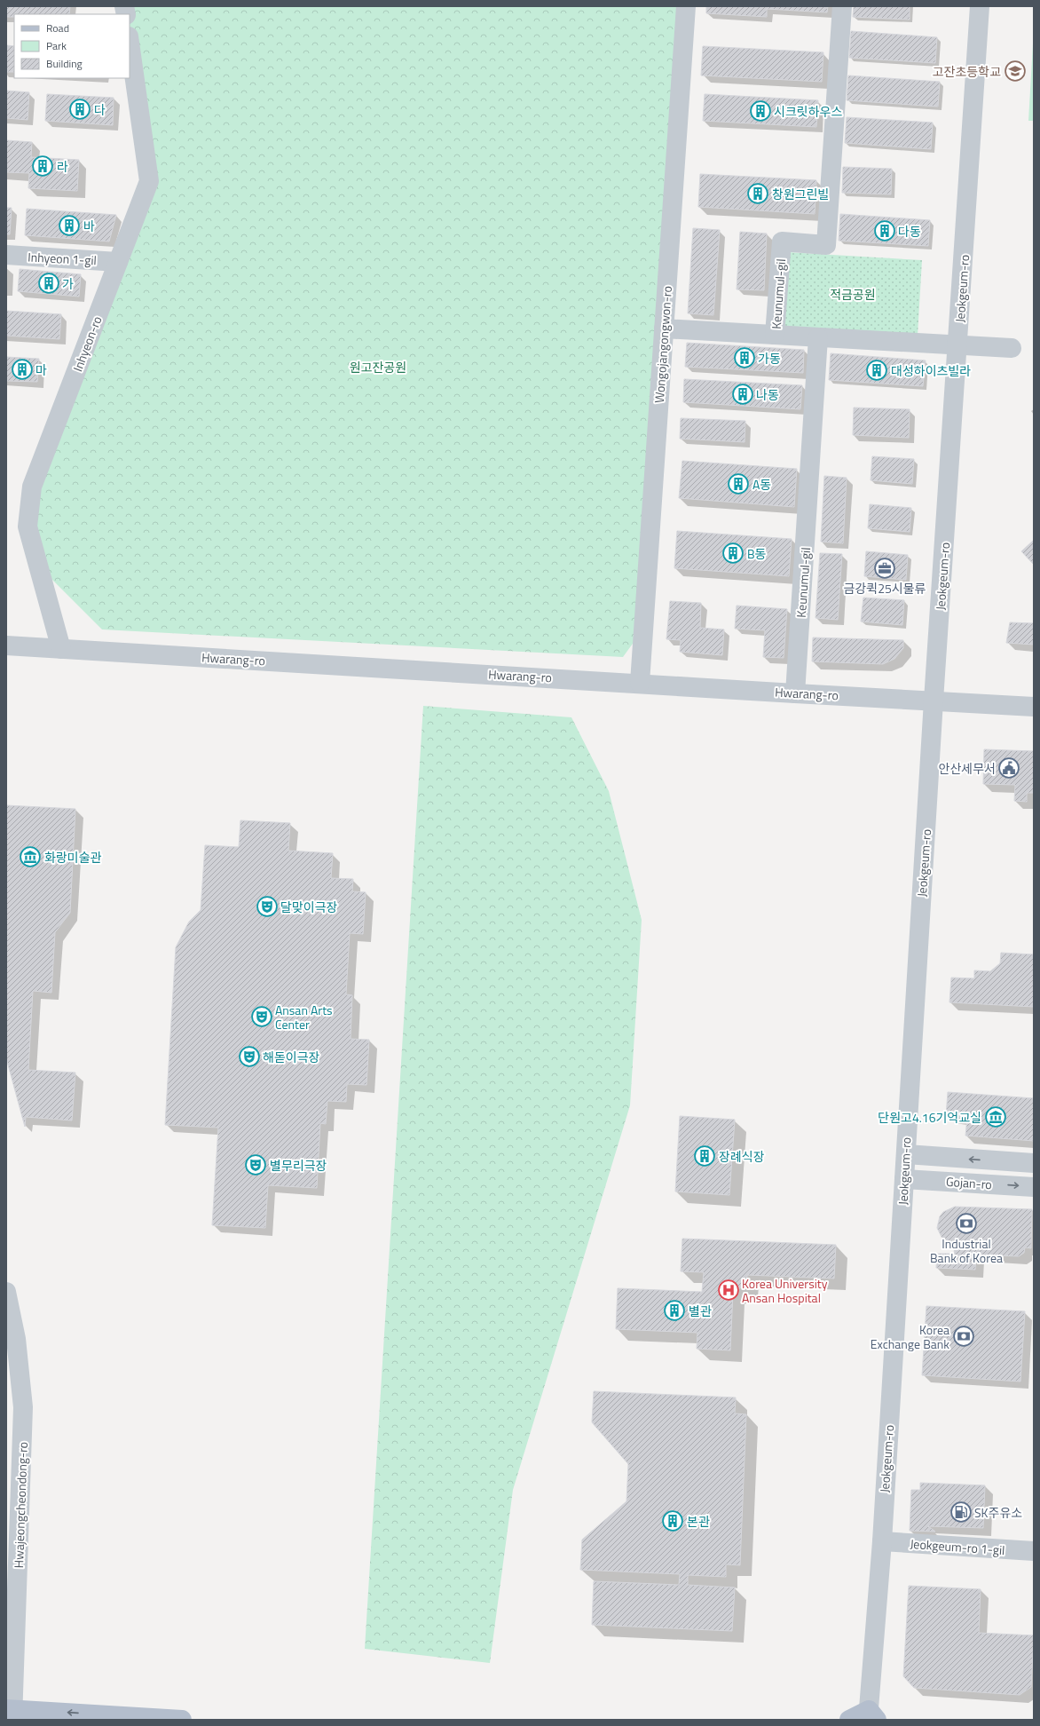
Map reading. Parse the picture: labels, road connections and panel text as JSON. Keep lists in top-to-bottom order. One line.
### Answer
{"streets":{"street":["Inhyeon 1-gil","Jeokgeum-ro","Keunumul-gil","Inhyeon-ro","Wongojangongwon-ro","Hwarang-ro","Gojan-ro","Hwajeongcheondong-ro","Jeokgeum-ro 1-gil"]},"crossings":[["Inhyeon 1-gil","Inhyeon-ro"],["Jeokgeum-ro","Hwarang-ro"],["Jeokgeum-ro","Gojan-ro"],["Jeokgeum-ro","Jeokgeum-ro 1-gil"],["Keunumul-gil","Hwarang-ro"],["Inhyeon-ro","Hwarang-ro"],["Wongojangongwon-ro","Hwarang-ro"]],"parks":["적금공원","원고잔공원"],"places":{"school or university":["고잔초등학교"],"building":["다","시크릿하우스","라","창원그린빌","바","다동","가","가동","마","대성하이츠빌라","나동","A동","B동","장례식장","별관","본관"],"office":["금강퀵25시물류"],"public building":["안산세무서"],"museum":["화랑미술관","단원고4.16기억교실"],"theatre":["달맞이극장","Ansan Arts Center","해돋이극장","별무리극장"],"bank":["Industrial Bank of Korea","Korea Exchange Bank"],"hospital":["Korea University Ansan Hospital"],"fuel station":["SK주유소"]},"legend":["Road","Park","Building"]}
